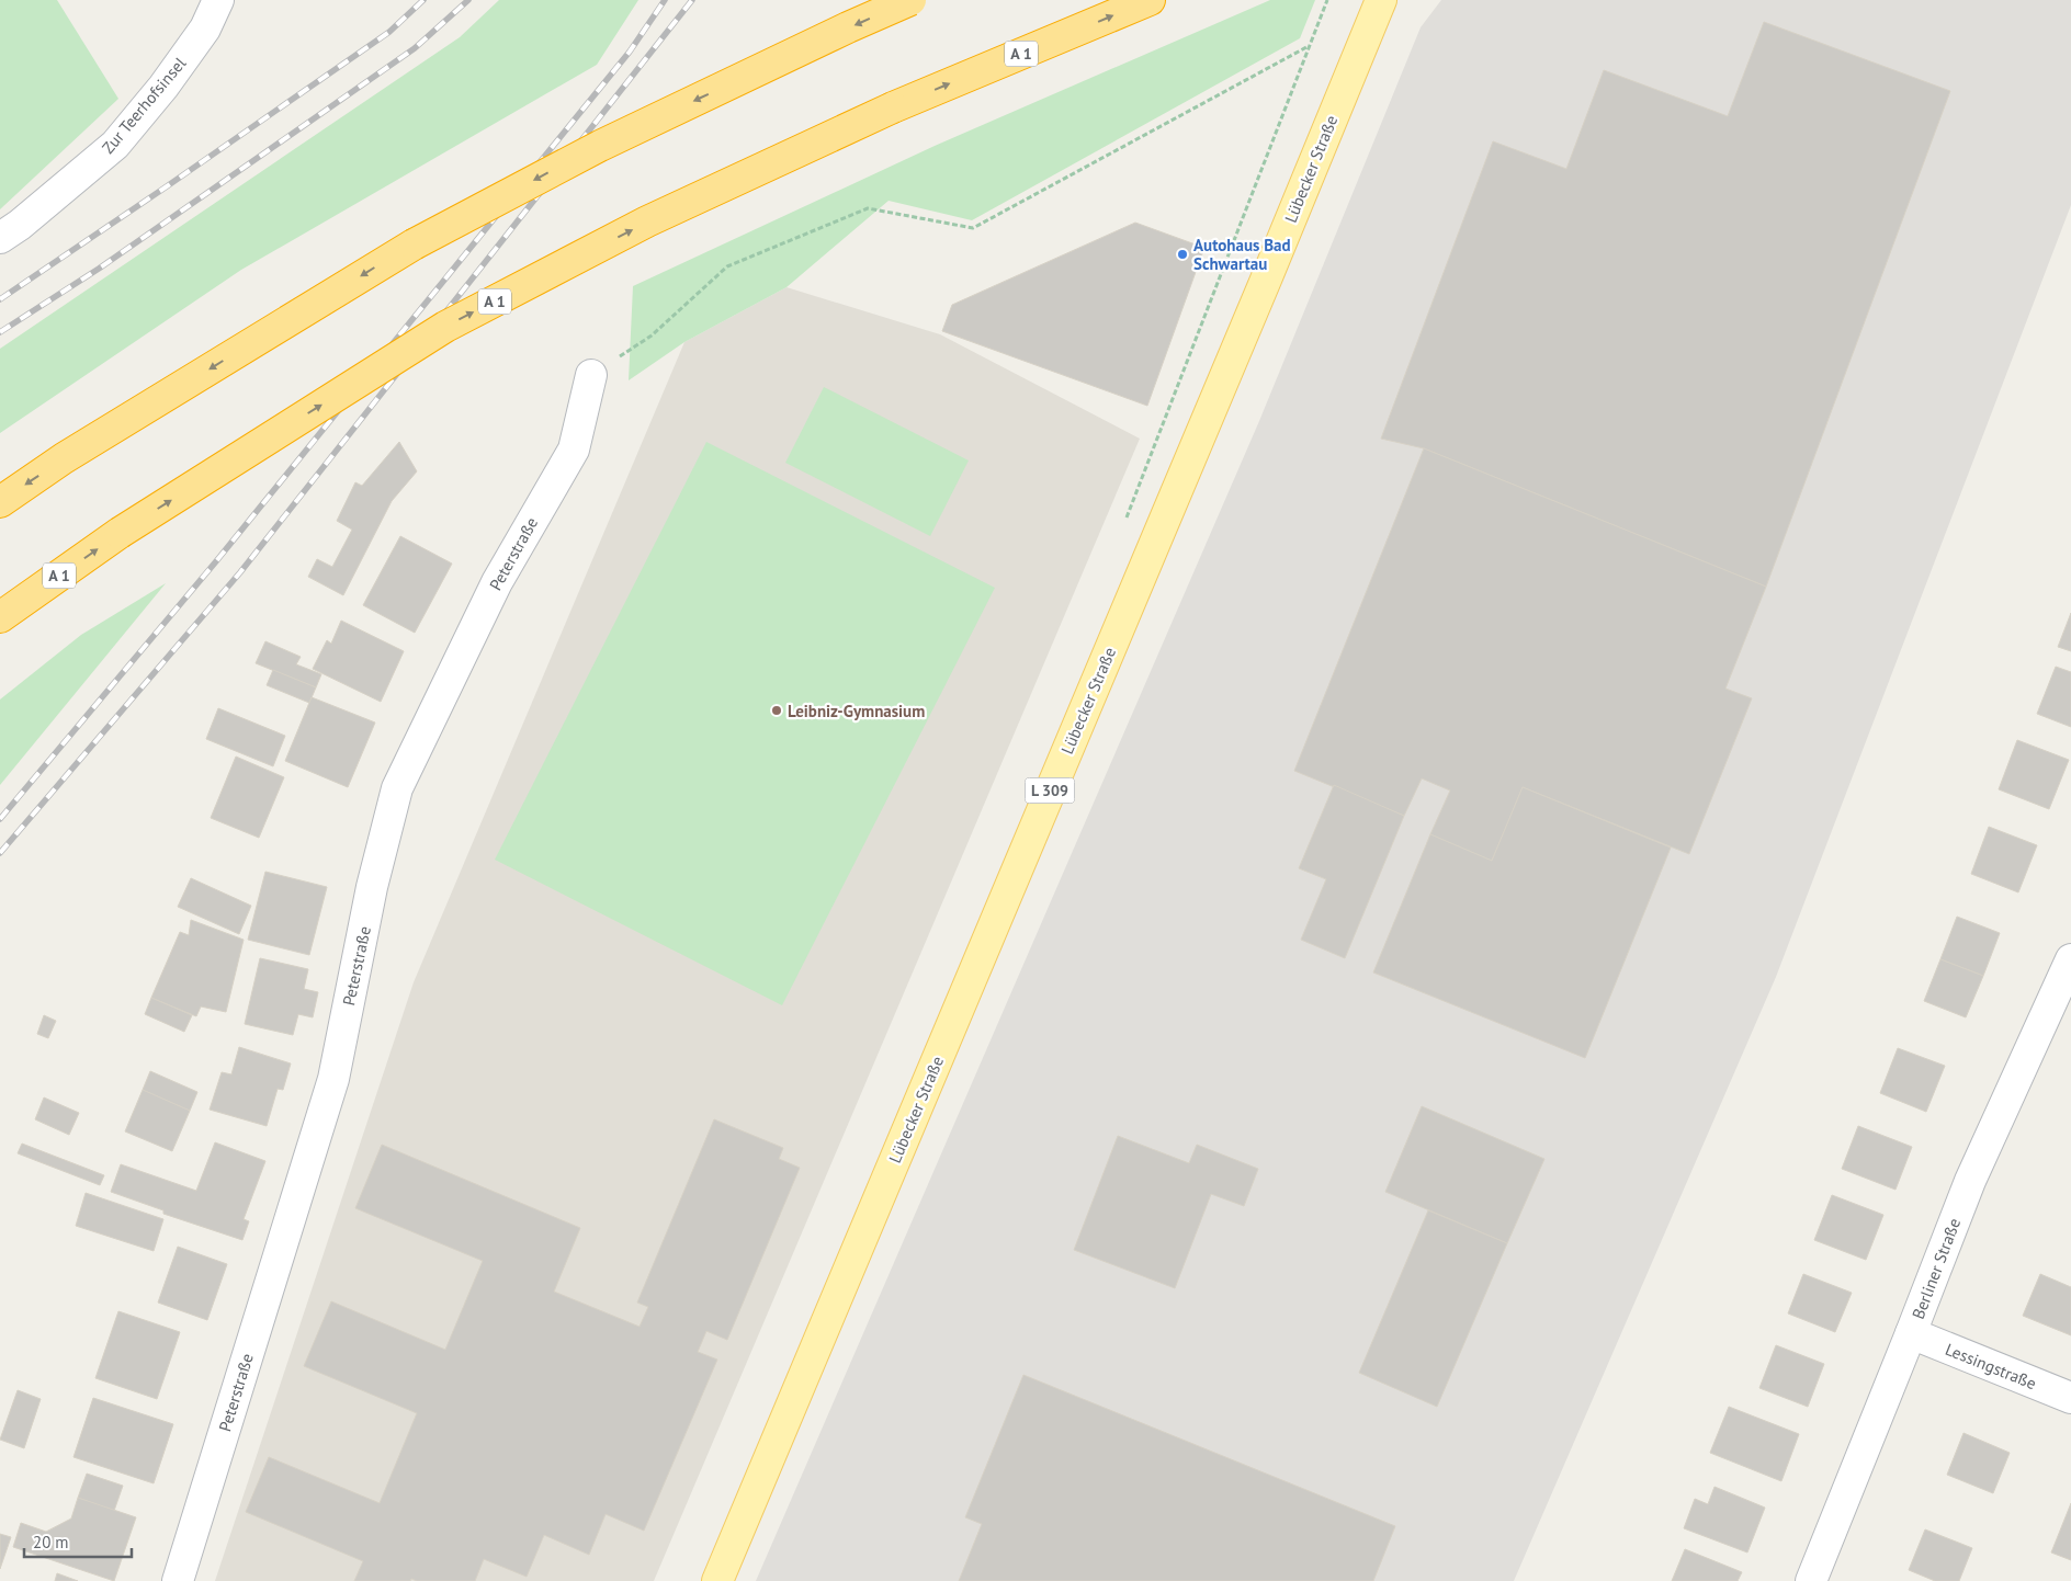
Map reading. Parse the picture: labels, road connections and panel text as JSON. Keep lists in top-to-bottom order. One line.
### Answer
{"streets":{"highway":["A 1"],"main road":["Lübecker Straße","L 309"],"street":["Zur Teerhofsinsel","Peterstraße","Berliner Straße","Lessingstraße"]},"crossings":[["Berliner Straße","Lessingstraße"]],"places":["Autohaus Bad Schwartau","Leibniz-Gymnasium"],"scale_bar":"20 m"}
